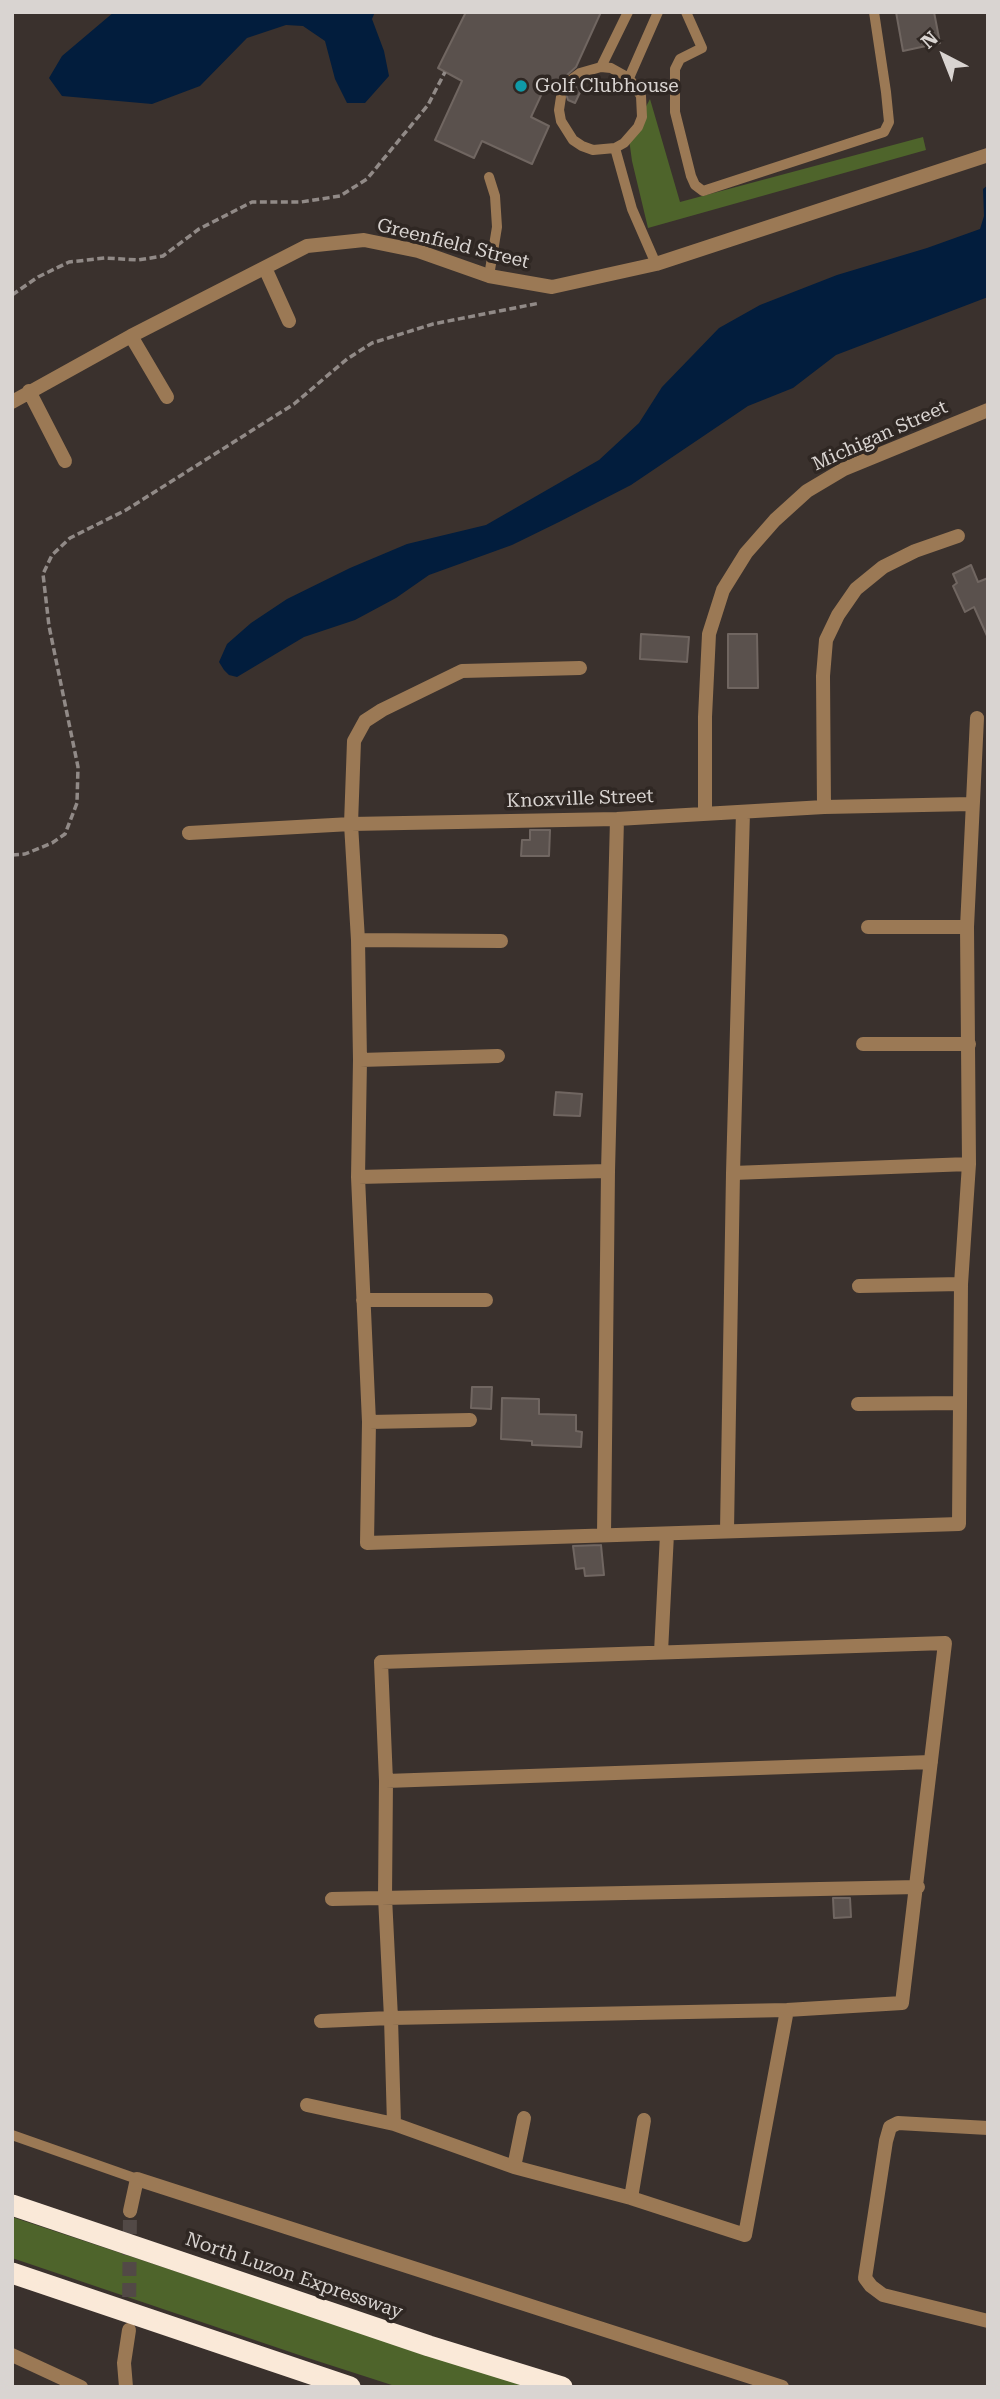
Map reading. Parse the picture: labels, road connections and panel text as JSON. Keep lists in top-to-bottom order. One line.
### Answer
{"streets":{"highway":["North Luzon Expressway"],"street":["Greenfield Street","Michigan Street","Knoxville Street"]},"crossings":[["Michigan Street","Knoxville Street"]],"places":["Golf Clubhouse"],"north":"top left"}
